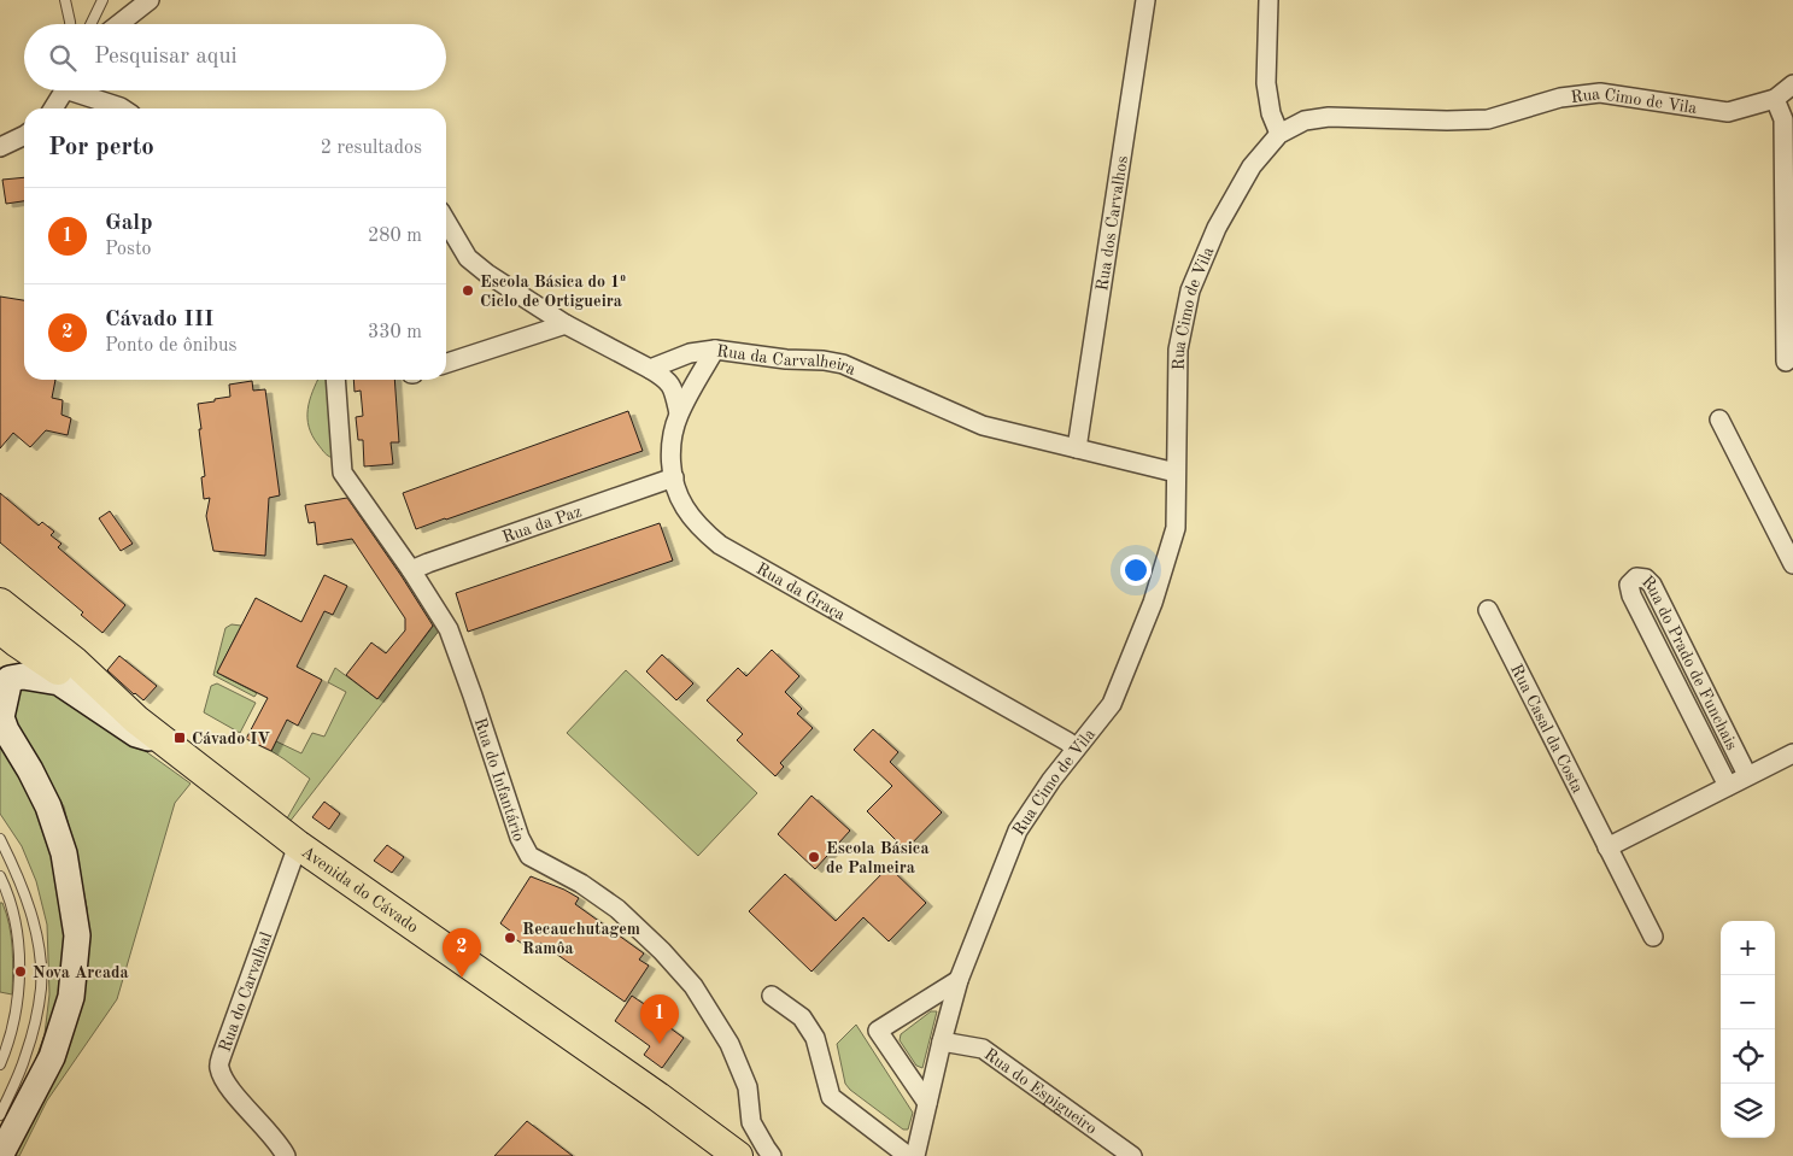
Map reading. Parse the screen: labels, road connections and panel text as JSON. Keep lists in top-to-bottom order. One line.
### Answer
{"streets":{"main road":["Avenida do Cávado"],"street":["Rua Cimo de Vila","Rua dos Carvalhos","Rua da Carvalheira","Rua da Paz","Rua da Graça","Rua do Prado de Funchais","Rua Casal da Costa","Rua do Infantário","Rua do Carvalhal","Rua do Espigueiro"]},"crossings":[["Rua Cimo de Vila","Rua da Carvalheira"],["Rua Cimo de Vila","Rua da Graça"],["Rua Cimo de Vila","Rua do Espigueiro"],["Rua dos Carvalhos","Rua da Carvalheira"],["Rua da Carvalheira","Rua da Graça"],["Rua da Paz","Rua da Graça"],["Rua da Paz","Rua do Infantário"],["Avenida do Cávado","Rua do Carvalhal"]],"places":{"other":["Escola Básica do 1º Ciclo de Ortigueira","Escola Básica de Palmeira","Recauchutagem Ramôa","Nova Arcada"],"transit":["Cávado IV"]},"page":{"search":"Pesquisar aqui","heading":["Por perto","2 resultados"],"list":[{"mark":"1","name":"Galp","note":"Posto","value":"280 m"},{"mark":"2","name":"Cávado III","note":"Ponto de ônibus","value":"330 m"}],"map_buttons":["+","−"],"pins":["2","1"]}}
